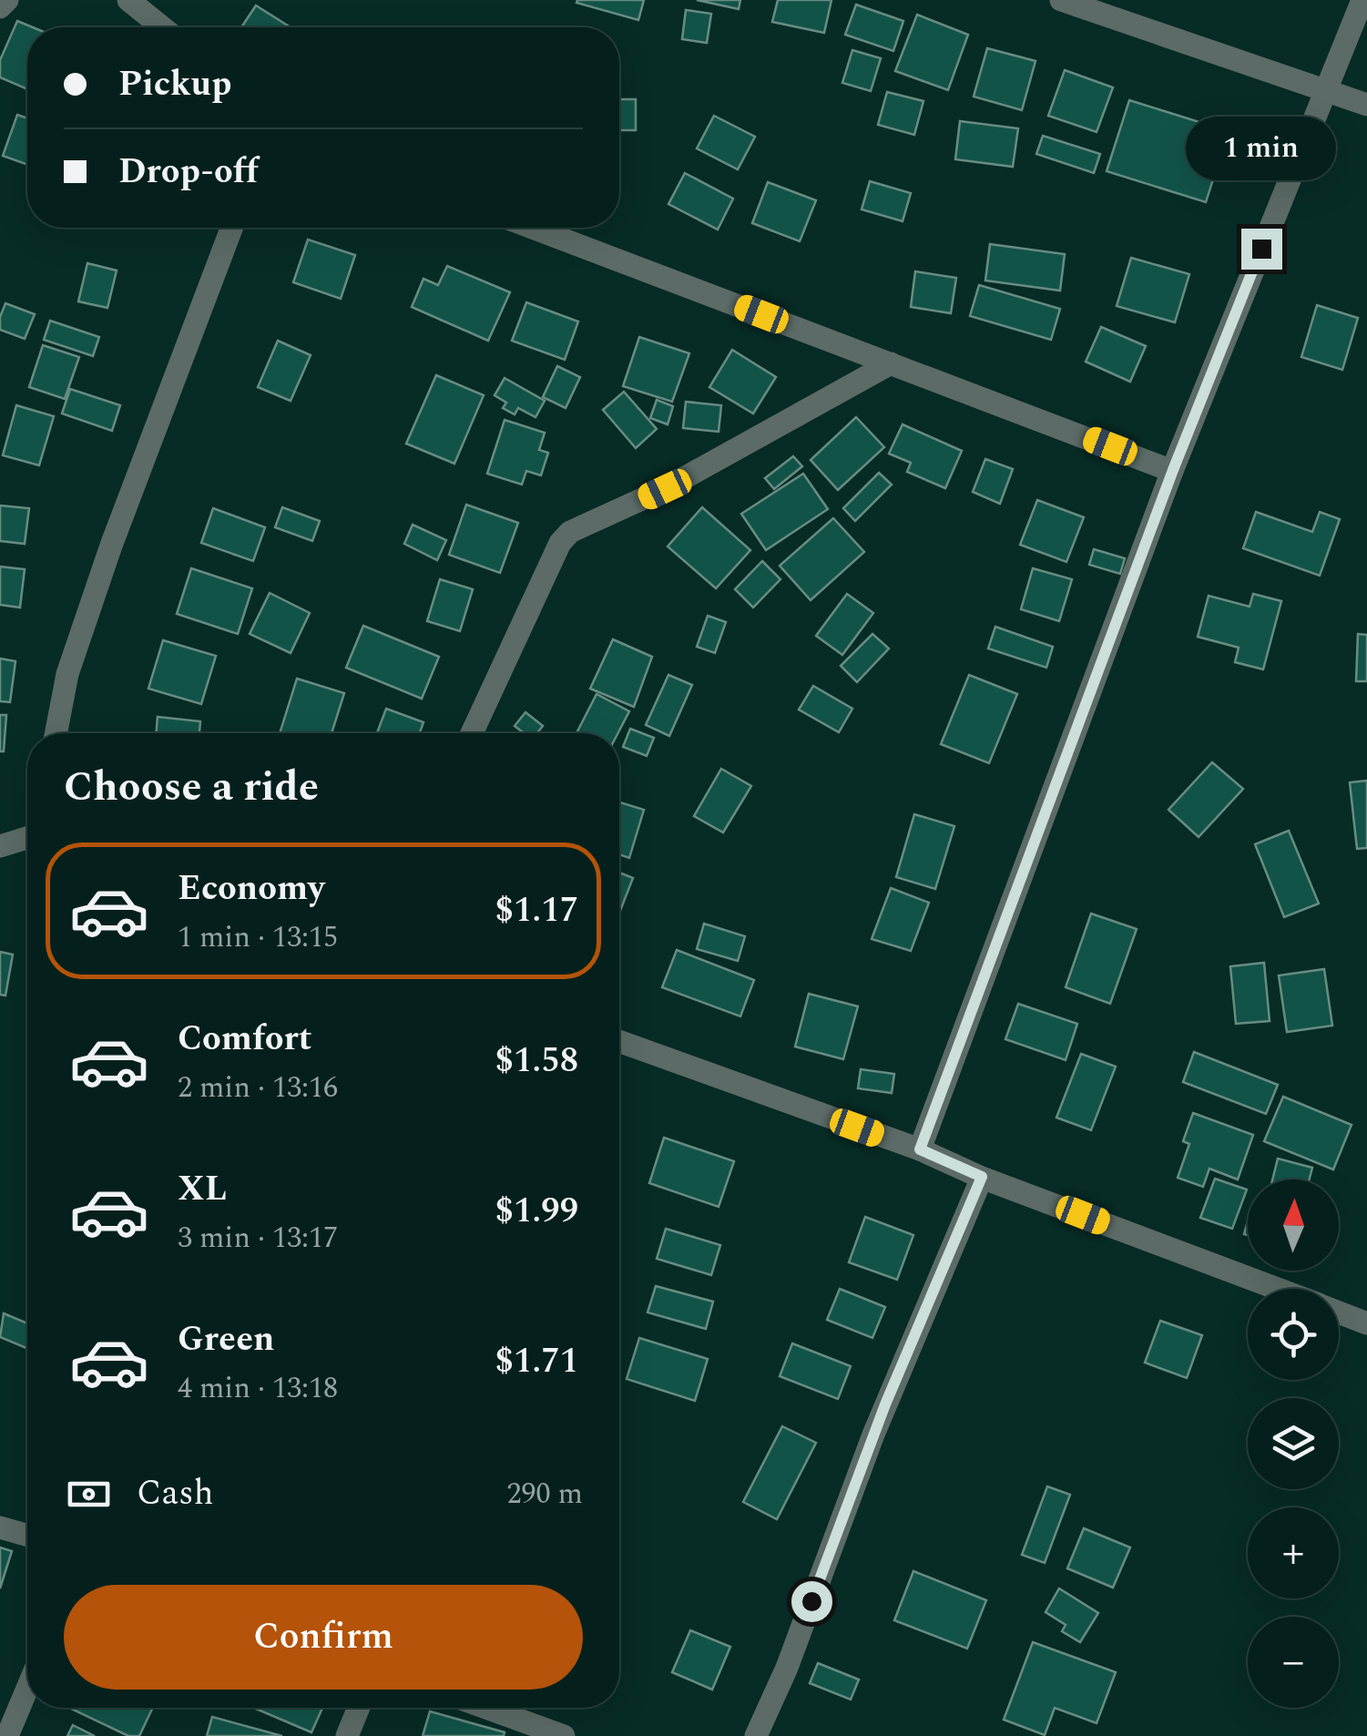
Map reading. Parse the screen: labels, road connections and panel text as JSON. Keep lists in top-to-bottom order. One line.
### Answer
{"north":"top","page":{"banner":["Pickup","Drop-off"],"bubble":"1 min","heading":"Choose a ride","list":[{"name":"Economy","note":"1 min · 13:15","value":"$1.17"},{"name":"Comfort","note":"2 min · 13:16","value":"$1.58"},{"name":"XL","note":"3 min · 13:17","value":"$1.99"},{"name":"Green","note":"4 min · 13:18","value":"$1.71"}],"map_buttons":["+","−"],"pay":["Cash","290 m"],"buttons":"Confirm"}}
